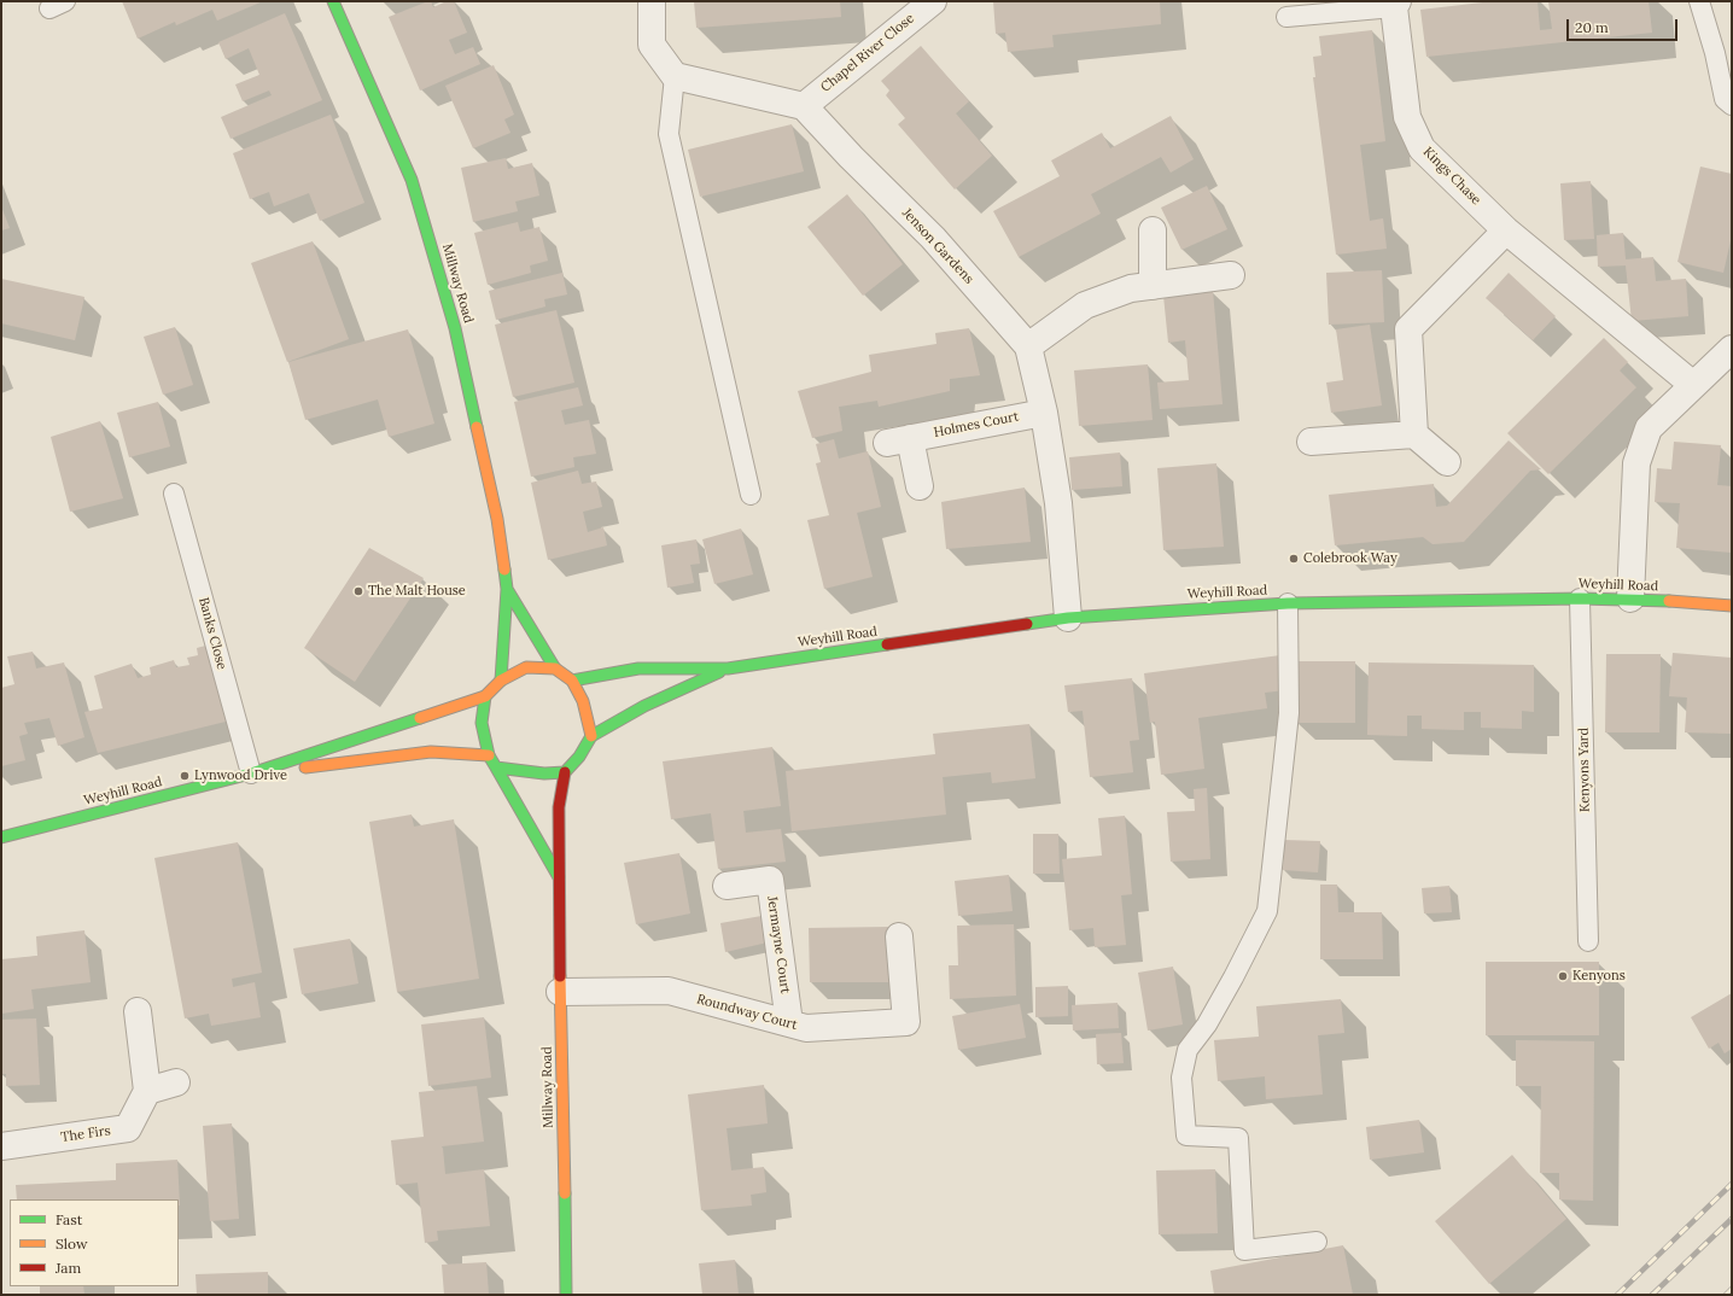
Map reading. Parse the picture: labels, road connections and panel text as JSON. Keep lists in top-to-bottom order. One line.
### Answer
{"streets":{"main road":["Millway Road","Weyhill Road"],"street":["Chapel River Close","Kings Chase","Jenson Gardens","Holmes Court","Jermayne Court","Roundway Court","The Firs"],"lane":["Banks Close","Kenyons Yard"]},"crossings":[["Chapel River Close","Jenson Gardens"],["Jenson Gardens","Holmes Court"],["Jenson Gardens","Weyhill Road"],["Millway Road","Weyhill Road"],["Millway Road","Roundway Court"],["Weyhill Road","Banks Close"],["Weyhill Road","Kenyons Yard"],["Jermayne Court","Roundway Court"]],"places":["Colebrook Way","The Malt House","Lynwood Drive","Kenyons"],"legend":["Fast","Slow","Jam"],"scale_bar":"20 m"}
